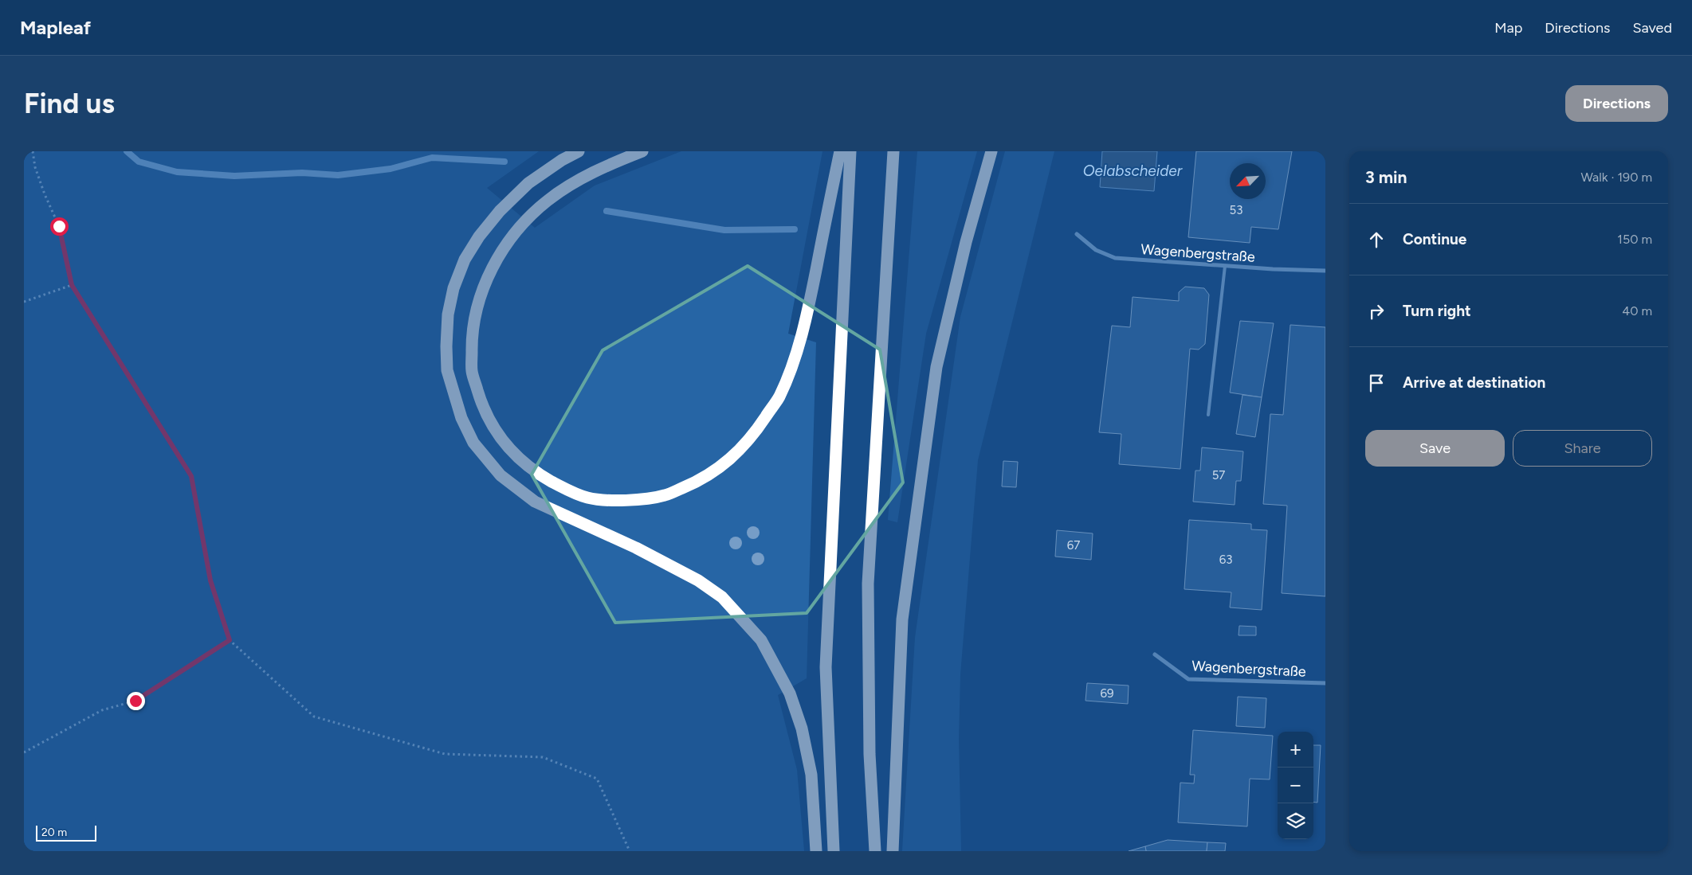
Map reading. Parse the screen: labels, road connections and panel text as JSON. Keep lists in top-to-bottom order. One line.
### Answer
{"streets":{"street":["Wagenbergstraße"]},"water":["Oelabscheider"],"house_numbers":["53","57","67","63","69"],"scale_bar":"20 m","north":"bottom left","page":{"header":"Mapleaf","nav":["Map","Directions","Saved"],"buttons":["Directions",["Save","Share"]],"title":"Find us","heading":["3 min","Walk · 190 m"],"list":[["Continue","150 m"],["Turn right","40 m"],"Arrive at destination"],"map_buttons":["+","−"],"scale":"20 m"}}
